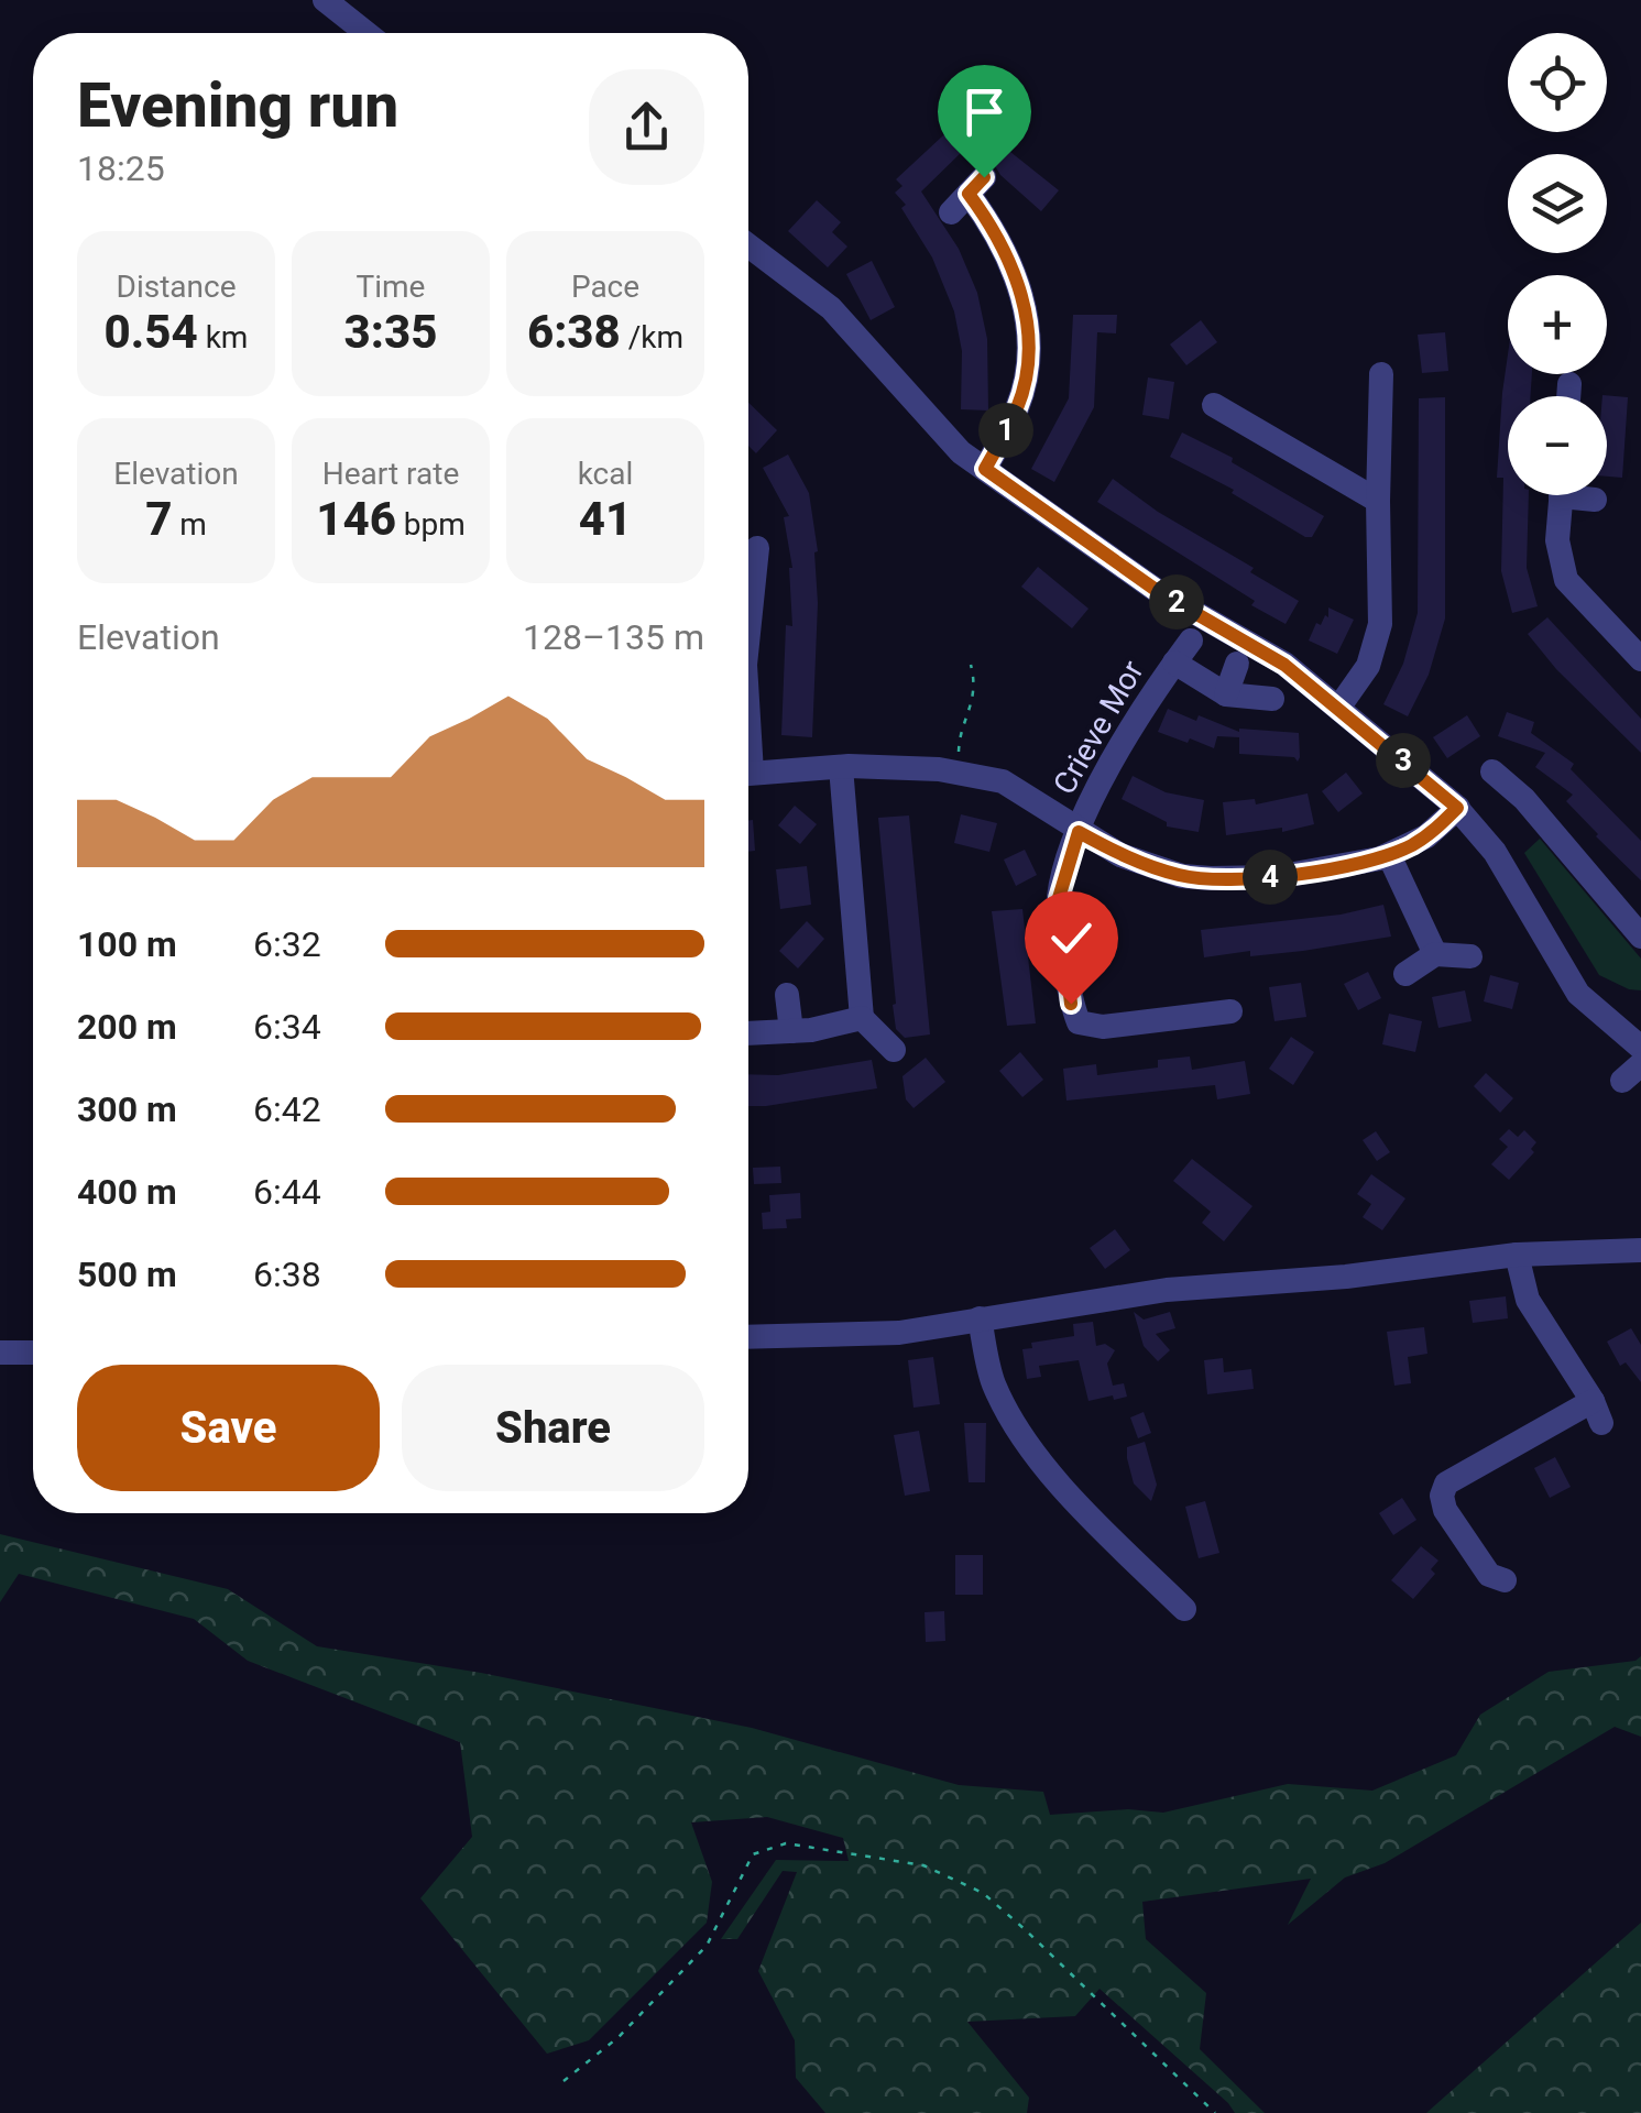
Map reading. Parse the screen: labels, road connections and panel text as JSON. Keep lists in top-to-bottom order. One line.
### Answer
{"streets":{"street":["Crieve Mor"]},"page":{"map_buttons":["+","−"],"heading":["Evening run","18:25"],"stats":[["Distance","0.54 km"],["Time","3:35"],["Pace","6:38 /km"],["Elevation","7 m"],["Heart rate","146 bpm"],["kcal","41"]],"pins":["1","2","3","4"],"chart":["Elevation","128–135 m"],"list":[{"name":"100 m","note":"6:32"},{"name":"200 m","note":"6:34"},{"name":"300 m","note":"6:42"},{"name":"400 m","note":"6:44"},{"name":"500 m","note":"6:38"}],"buttons":["Save","Share"]}}
